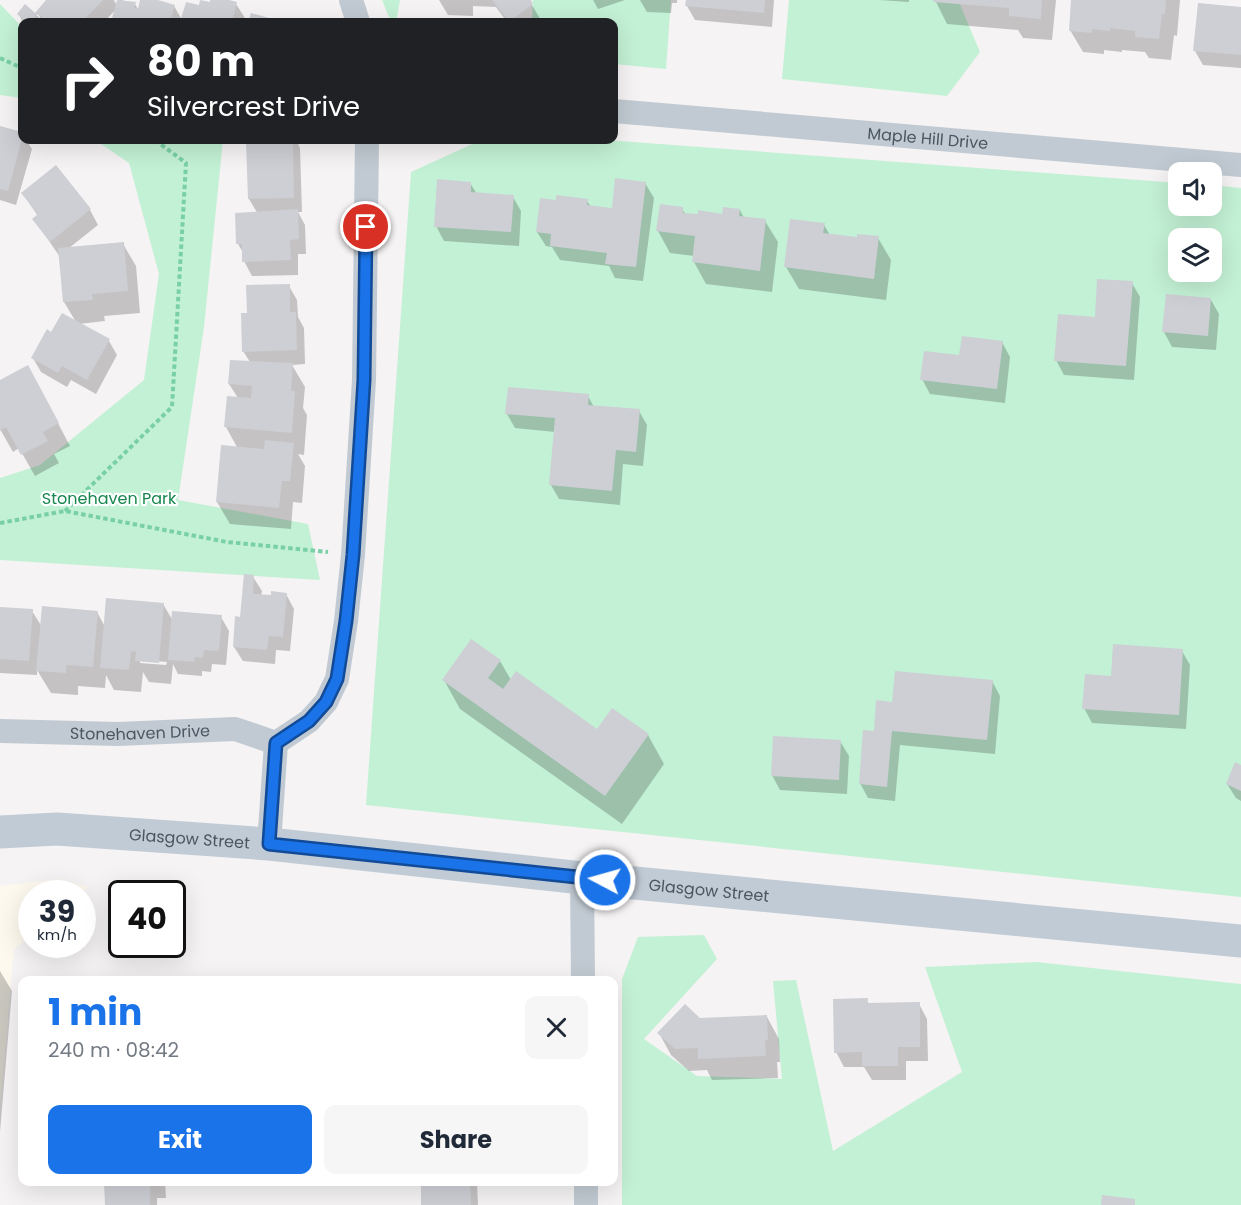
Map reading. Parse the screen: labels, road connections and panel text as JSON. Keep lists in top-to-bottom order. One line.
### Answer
{"streets":{"street":["Maple Hill Drive","Stonehaven Drive","Glasgow Street"]},"parks":["Stonehaven Park"],"page":{"turn":["80 m","Silvercrest Drive"],"speed":"39 km/h","limit":"40","heading":["1 min","240 m · 08:42"],"buttons":["Exit","Share"]}}
